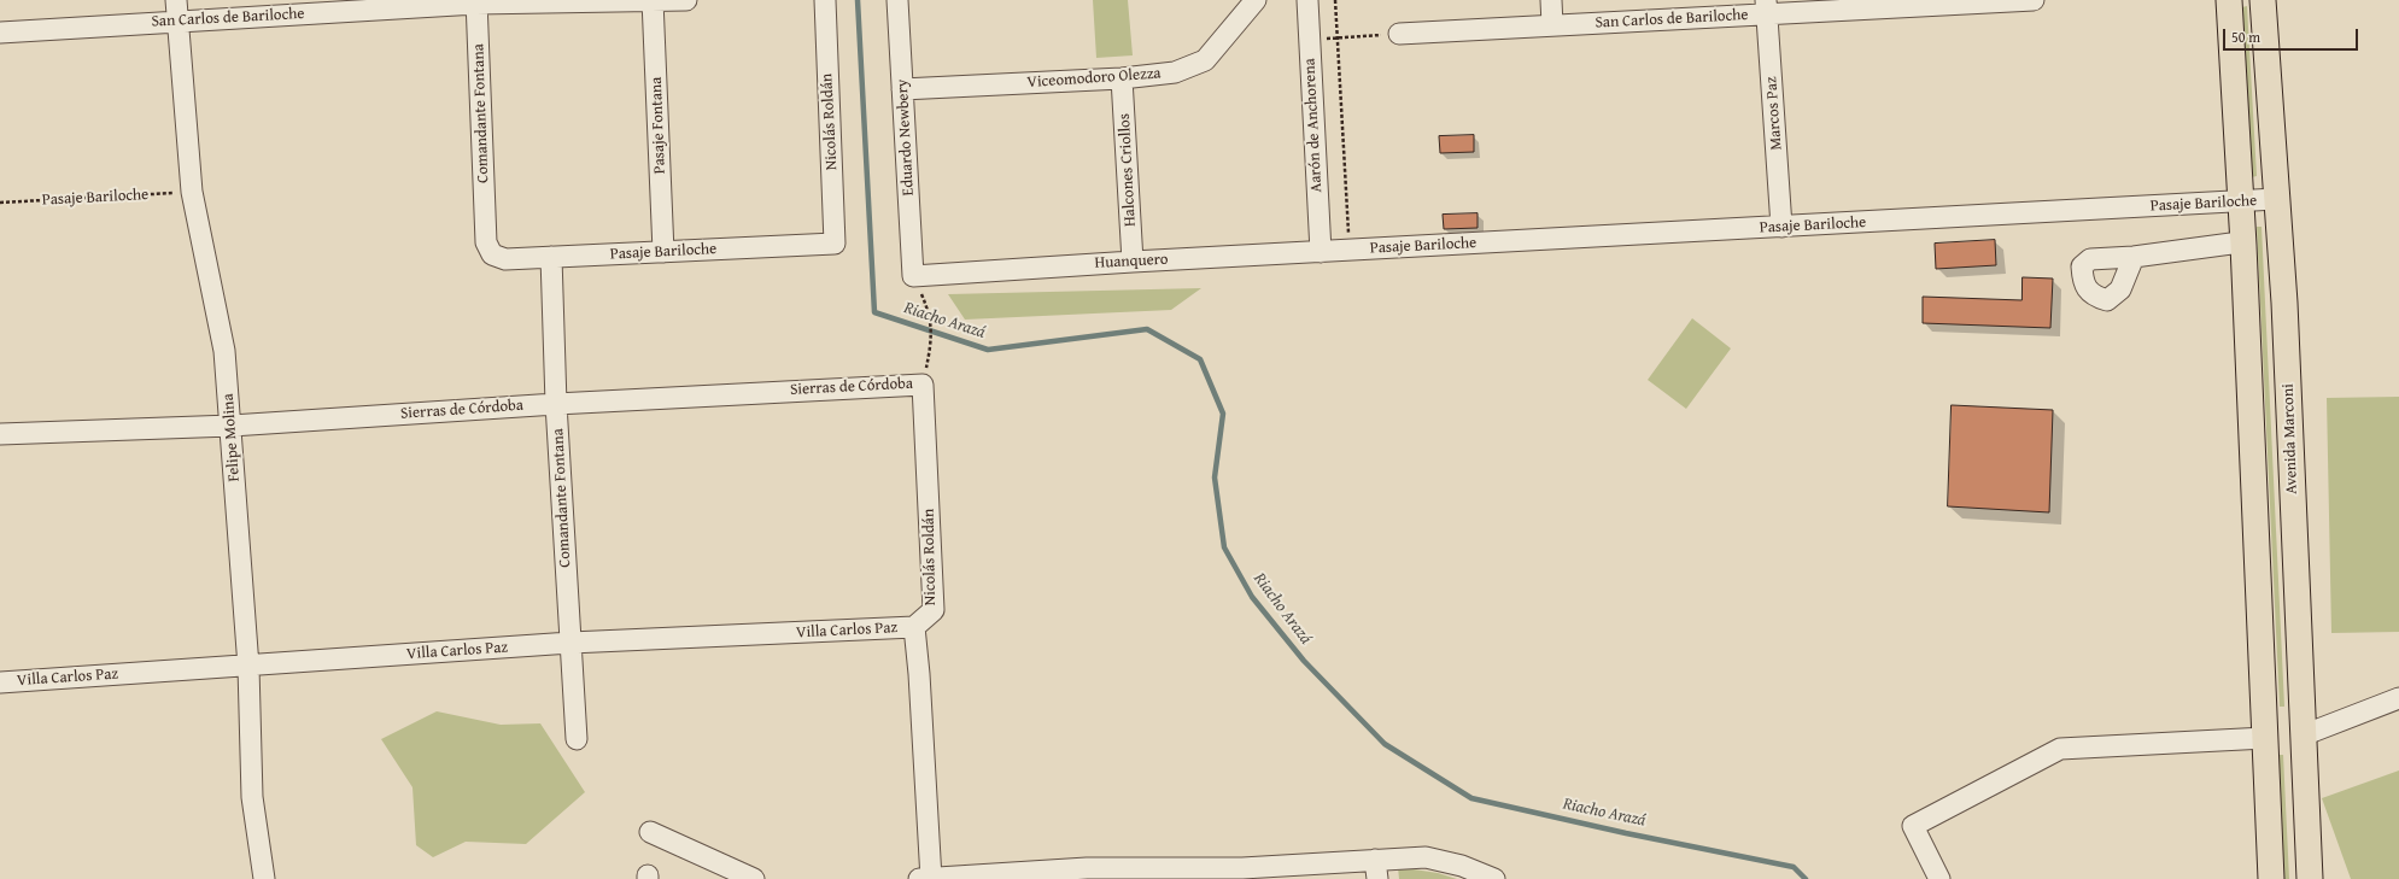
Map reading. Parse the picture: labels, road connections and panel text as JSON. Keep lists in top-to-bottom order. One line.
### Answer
{"streets":{"main road":["Avenida Marconi"],"street":["San Carlos de Bariloche","Viceomodoro Olezza","Comandante Fontana","Marcos Paz","Nicolás Roldán","Pasaje Fontana","Aarón de Anchorena","Eduardo Newbery","Halcones Criollos","Pasaje Bariloche","Huanquero","Sierras de Córdoba","Felipe Molina","Villa Carlos Paz"]},"crossings":[["San Carlos de Bariloche","Comandante Fontana"],["San Carlos de Bariloche","Marcos Paz"],["San Carlos de Bariloche","Pasaje Fontana"],["San Carlos de Bariloche","Felipe Molina"],["Viceomodoro Olezza","Eduardo Newbery"],["Viceomodoro Olezza","Halcones Criollos"],["Comandante Fontana","Pasaje Bariloche"],["Comandante Fontana","Sierras de Córdoba"],["Comandante Fontana","Villa Carlos Paz"],["Marcos Paz","Pasaje Bariloche"],["Nicolás Roldán","Pasaje Bariloche"],["Nicolás Roldán","Sierras de Córdoba"],["Nicolás Roldán","Villa Carlos Paz"],["Pasaje Fontana","Pasaje Bariloche"],["Aarón de Anchorena","Huanquero"],["Eduardo Newbery","Huanquero"],["Halcones Criollos","Huanquero"],["Pasaje Bariloche","Huanquero"],["Pasaje Bariloche","Felipe Molina"],["Pasaje Bariloche","Avenida Marconi"],["Sierras de Córdoba","Felipe Molina"],["Felipe Molina","Villa Carlos Paz"]],"water":["Riacho Arazá"],"scale_bar":"50 m"}
